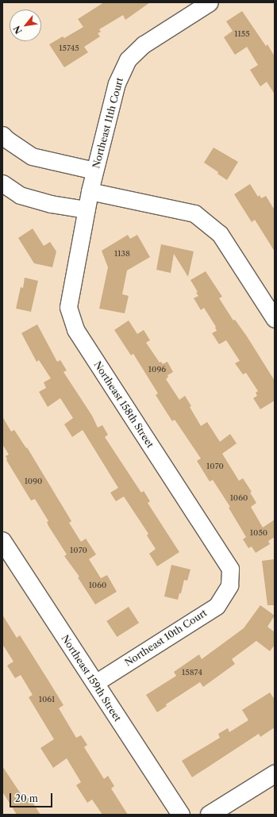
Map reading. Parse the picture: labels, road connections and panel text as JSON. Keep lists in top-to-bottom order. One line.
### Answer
{"streets":{"street":["Northeast 11th Court","Northeast 158th Street","Northeast 10th Court","Northeast 159th Street"]},"crossings":[["Northeast 11th Court","Northeast 158th Street"],["Northeast 158th Street","Northeast 10th Court"],["Northeast 10th Court","Northeast 159th Street"]],"house_numbers":["1155","15745","1138","1096","1070","1090","1060","1050","1070","1060","15874","1061"],"scale_bar":"20 m","north":"bottom left"}
